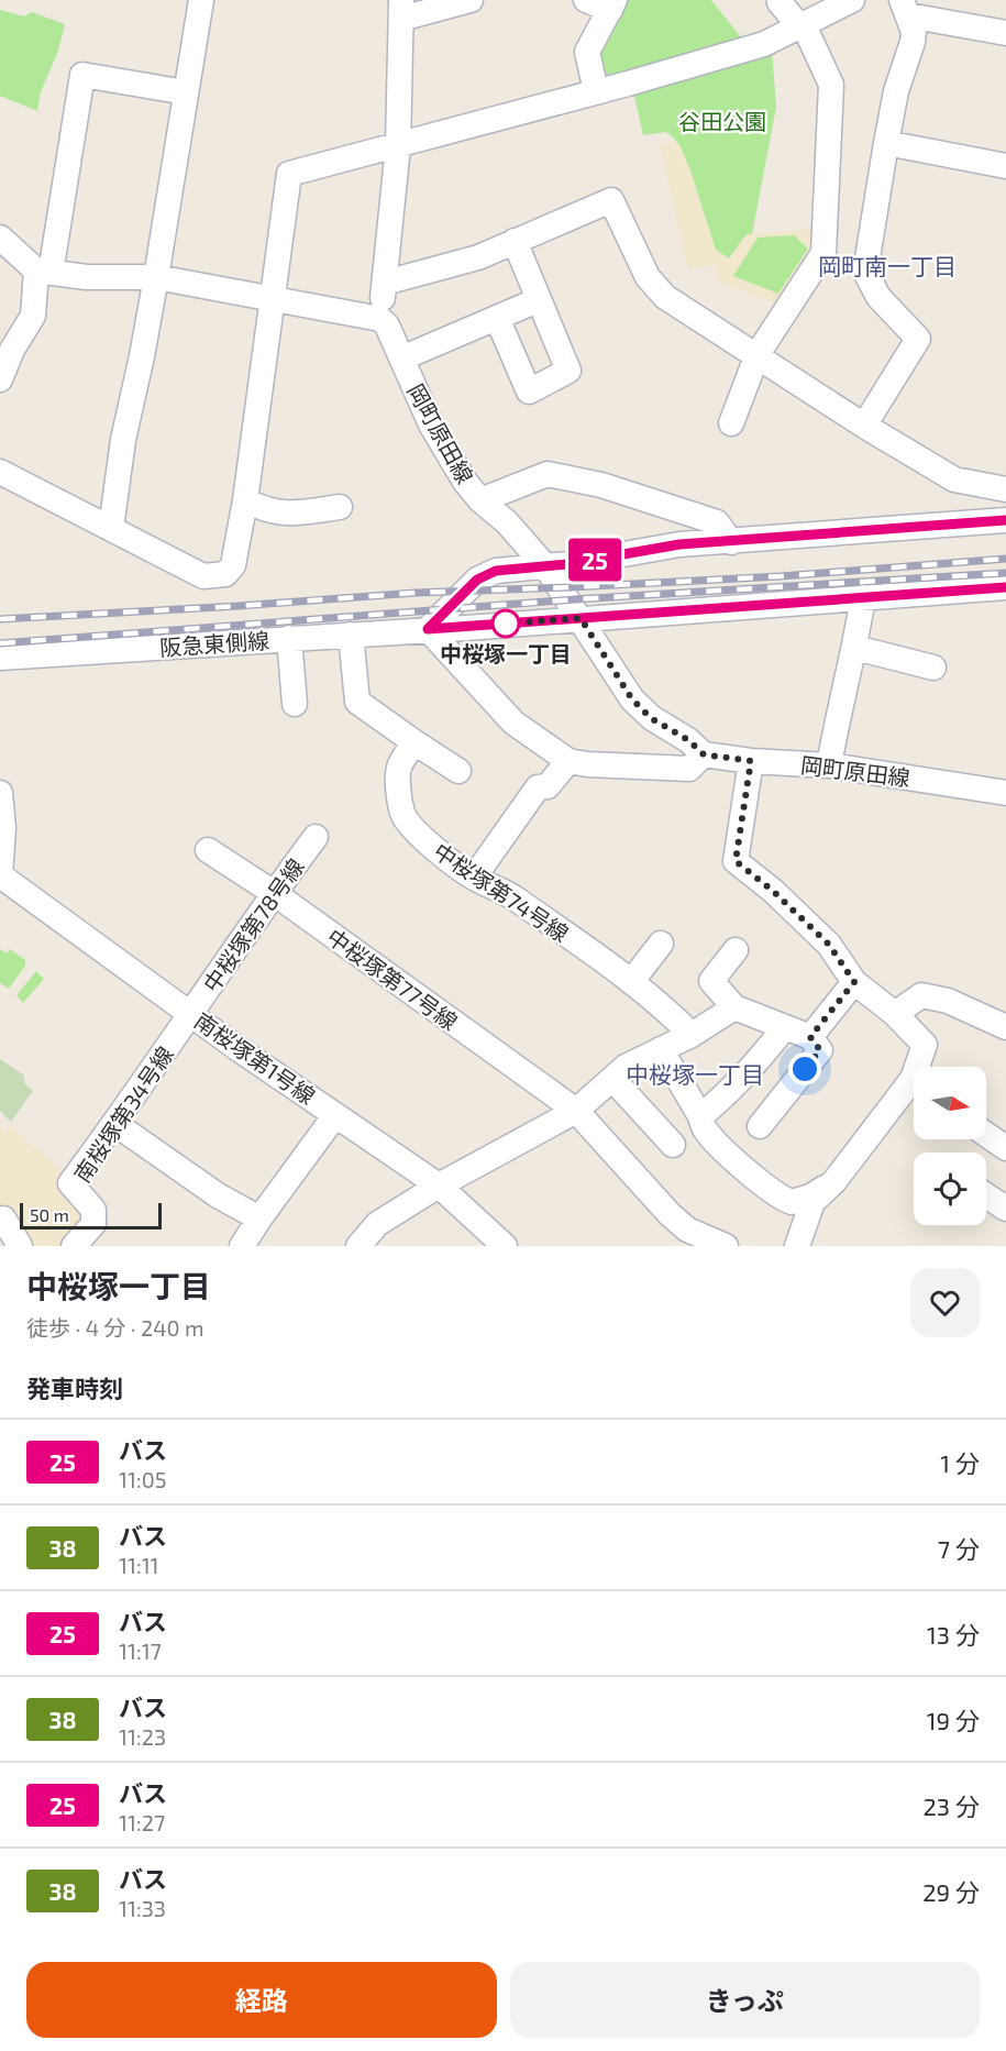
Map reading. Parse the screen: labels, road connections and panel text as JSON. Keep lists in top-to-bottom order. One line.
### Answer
{"streets":{"street":["岡町原田線","阪急東側線","中桜塚第74号線","中桜塚第78号線","中桜塚第77号線","南桜塚第1号線","南桜塚第34号線"]},"crossings":[["岡町原田線","阪急東側線"],["中桜塚第78号線","中桜塚第77号線"],["中桜塚第78号線","南桜塚第1号線"],["中桜塚第78号線","南桜塚第34号線"],["南桜塚第1号線","南桜塚第34号線"]],"districts":["岡町南一丁目","中桜塚一丁目"],"parks":["谷田公園"],"places":["中桜塚一丁目"],"lines":["bus line 25"],"scale_bar":"50 m","north":"right","page":{"on_map":"25","scale":"50 m","heading":[["中桜塚一丁目","徒歩 · 4 分 · 240 m"],"発車時刻"],"list":[{"mark":"25","name":"バス","note":"11:05","value":"1 分"},{"mark":"38","name":"バス","note":"11:11","value":"7 分"},{"mark":"25","name":"バス","note":"11:17","value":"13 分"},{"mark":"38","name":"バス","note":"11:23","value":"19 分"},{"mark":"25","name":"バス","note":"11:27","value":"23 分"},{"mark":"38","name":"バス","note":"11:33","value":"29 分"}],"buttons":["経路","きっぷ"]}}
